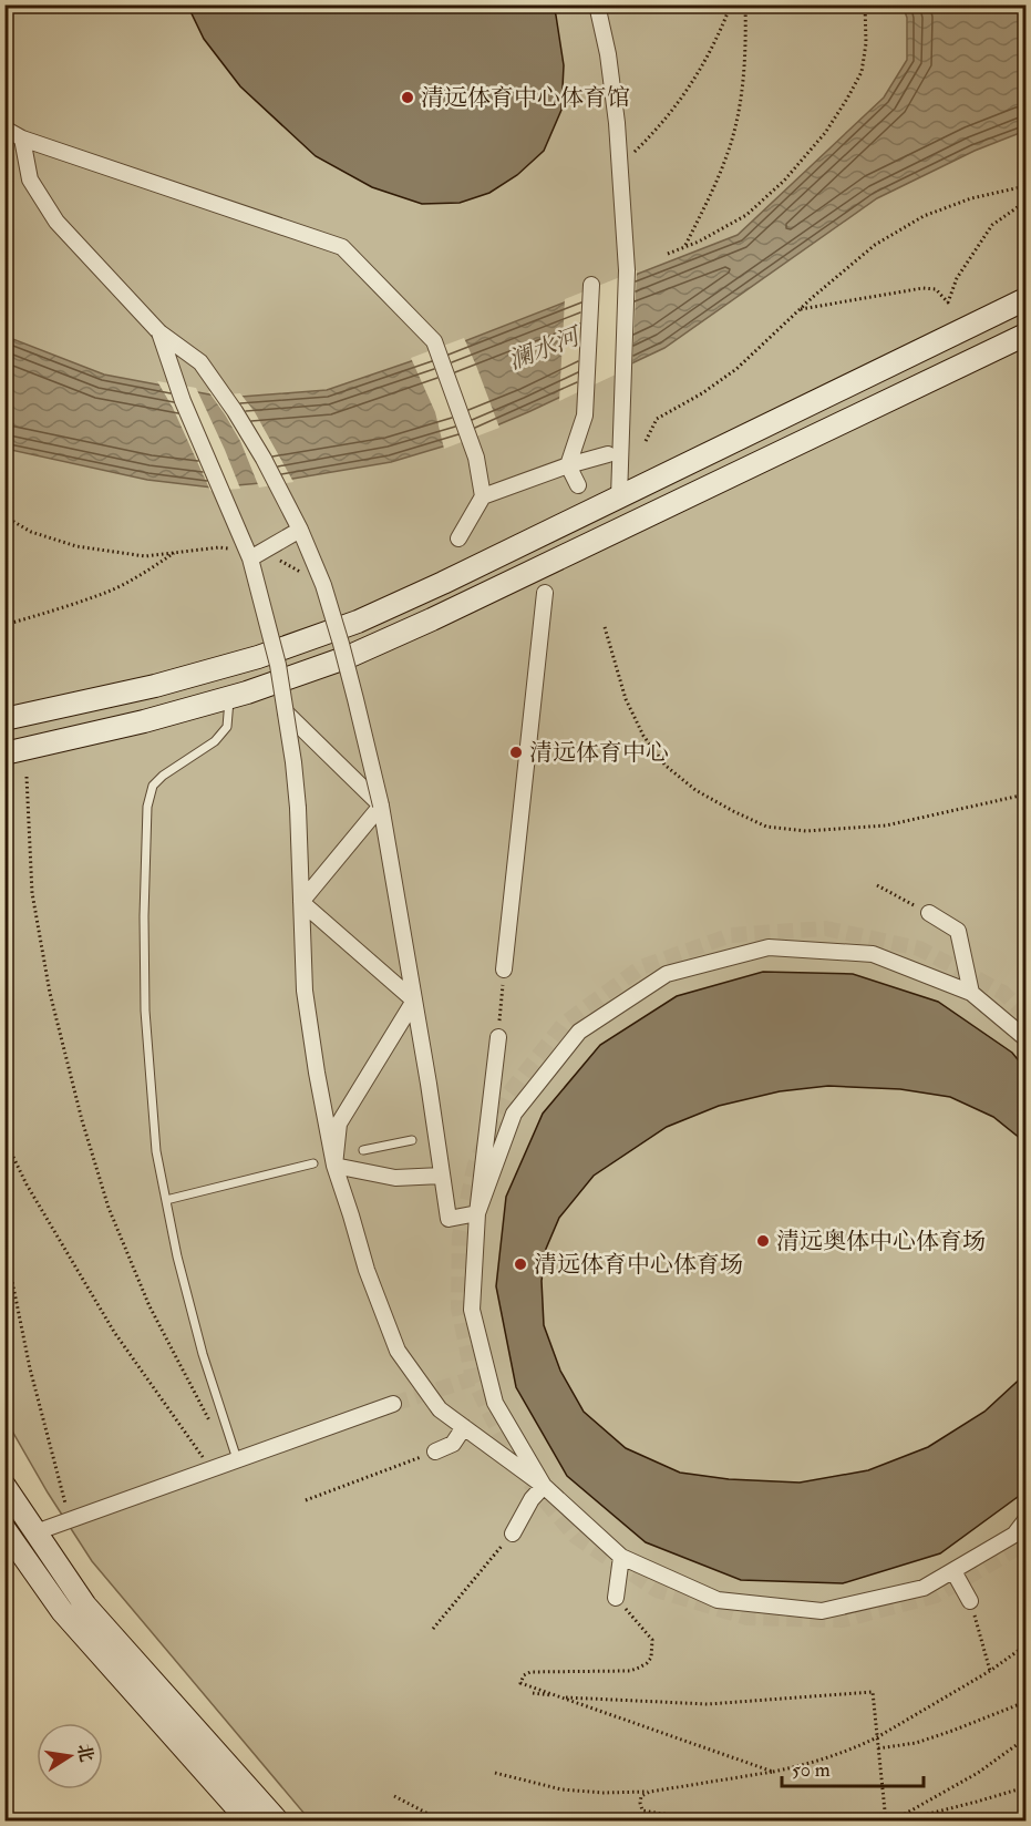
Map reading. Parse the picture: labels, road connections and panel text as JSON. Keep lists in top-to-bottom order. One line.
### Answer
{"water":["澜水河"],"places":["清远体育中心体育馆","清远体育中心","清远奥体中心体育场","清远体育中心体育场"],"scale_bar":"50 m","north":"right"}
